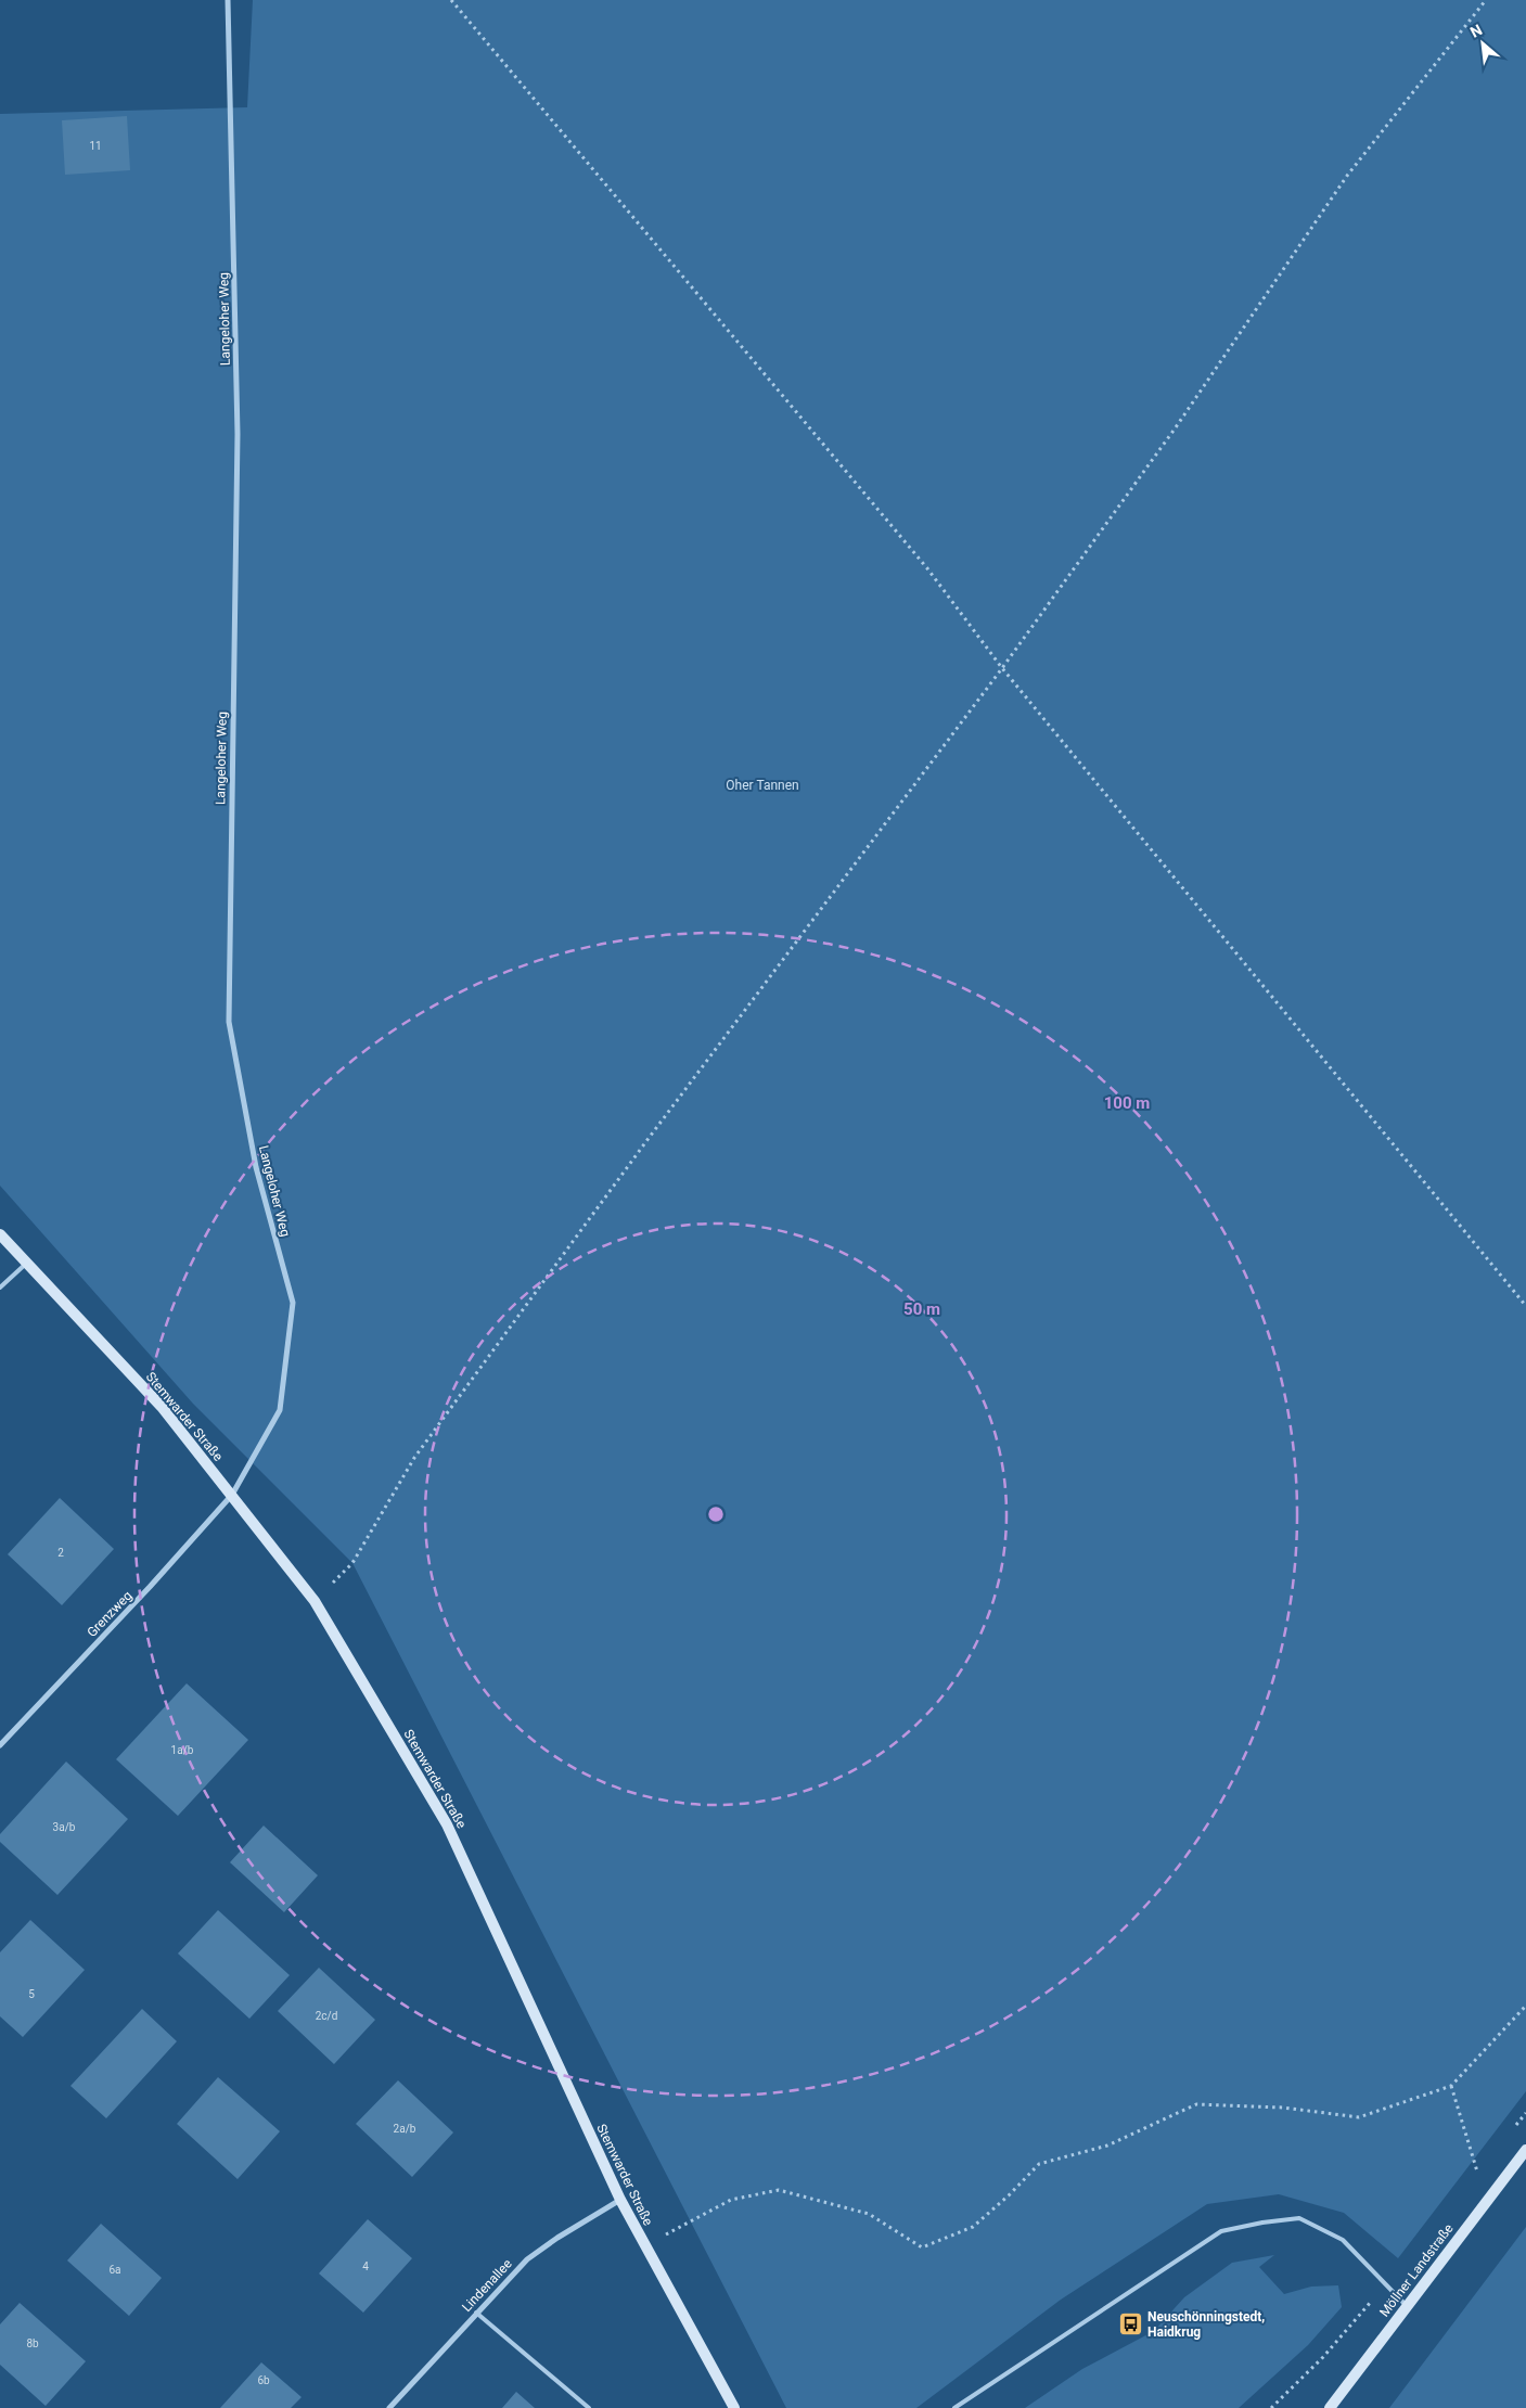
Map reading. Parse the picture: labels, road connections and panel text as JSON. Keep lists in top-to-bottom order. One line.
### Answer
{"streets":{"main road":["Stemwarder Straße","Möllner Landstraße"],"street":["Langeloher Weg","Grenzweg","Lindenallee"]},"crossings":[["Langeloher Weg","Stemwarder Straße"],["Langeloher Weg","Grenzweg"],["Stemwarder Straße","Grenzweg"],["Stemwarder Straße","Lindenallee"]],"parks":["Oher Tannen"],"places":{"bus stop":["Neuschönningstedt, Haidkrug"]},"house_numbers":["11","2","1a/b","3a/b","5","2c/d","2a/b","4","6a","8b","6b"],"north":"top left","rings":["100 m","50 m"]}
